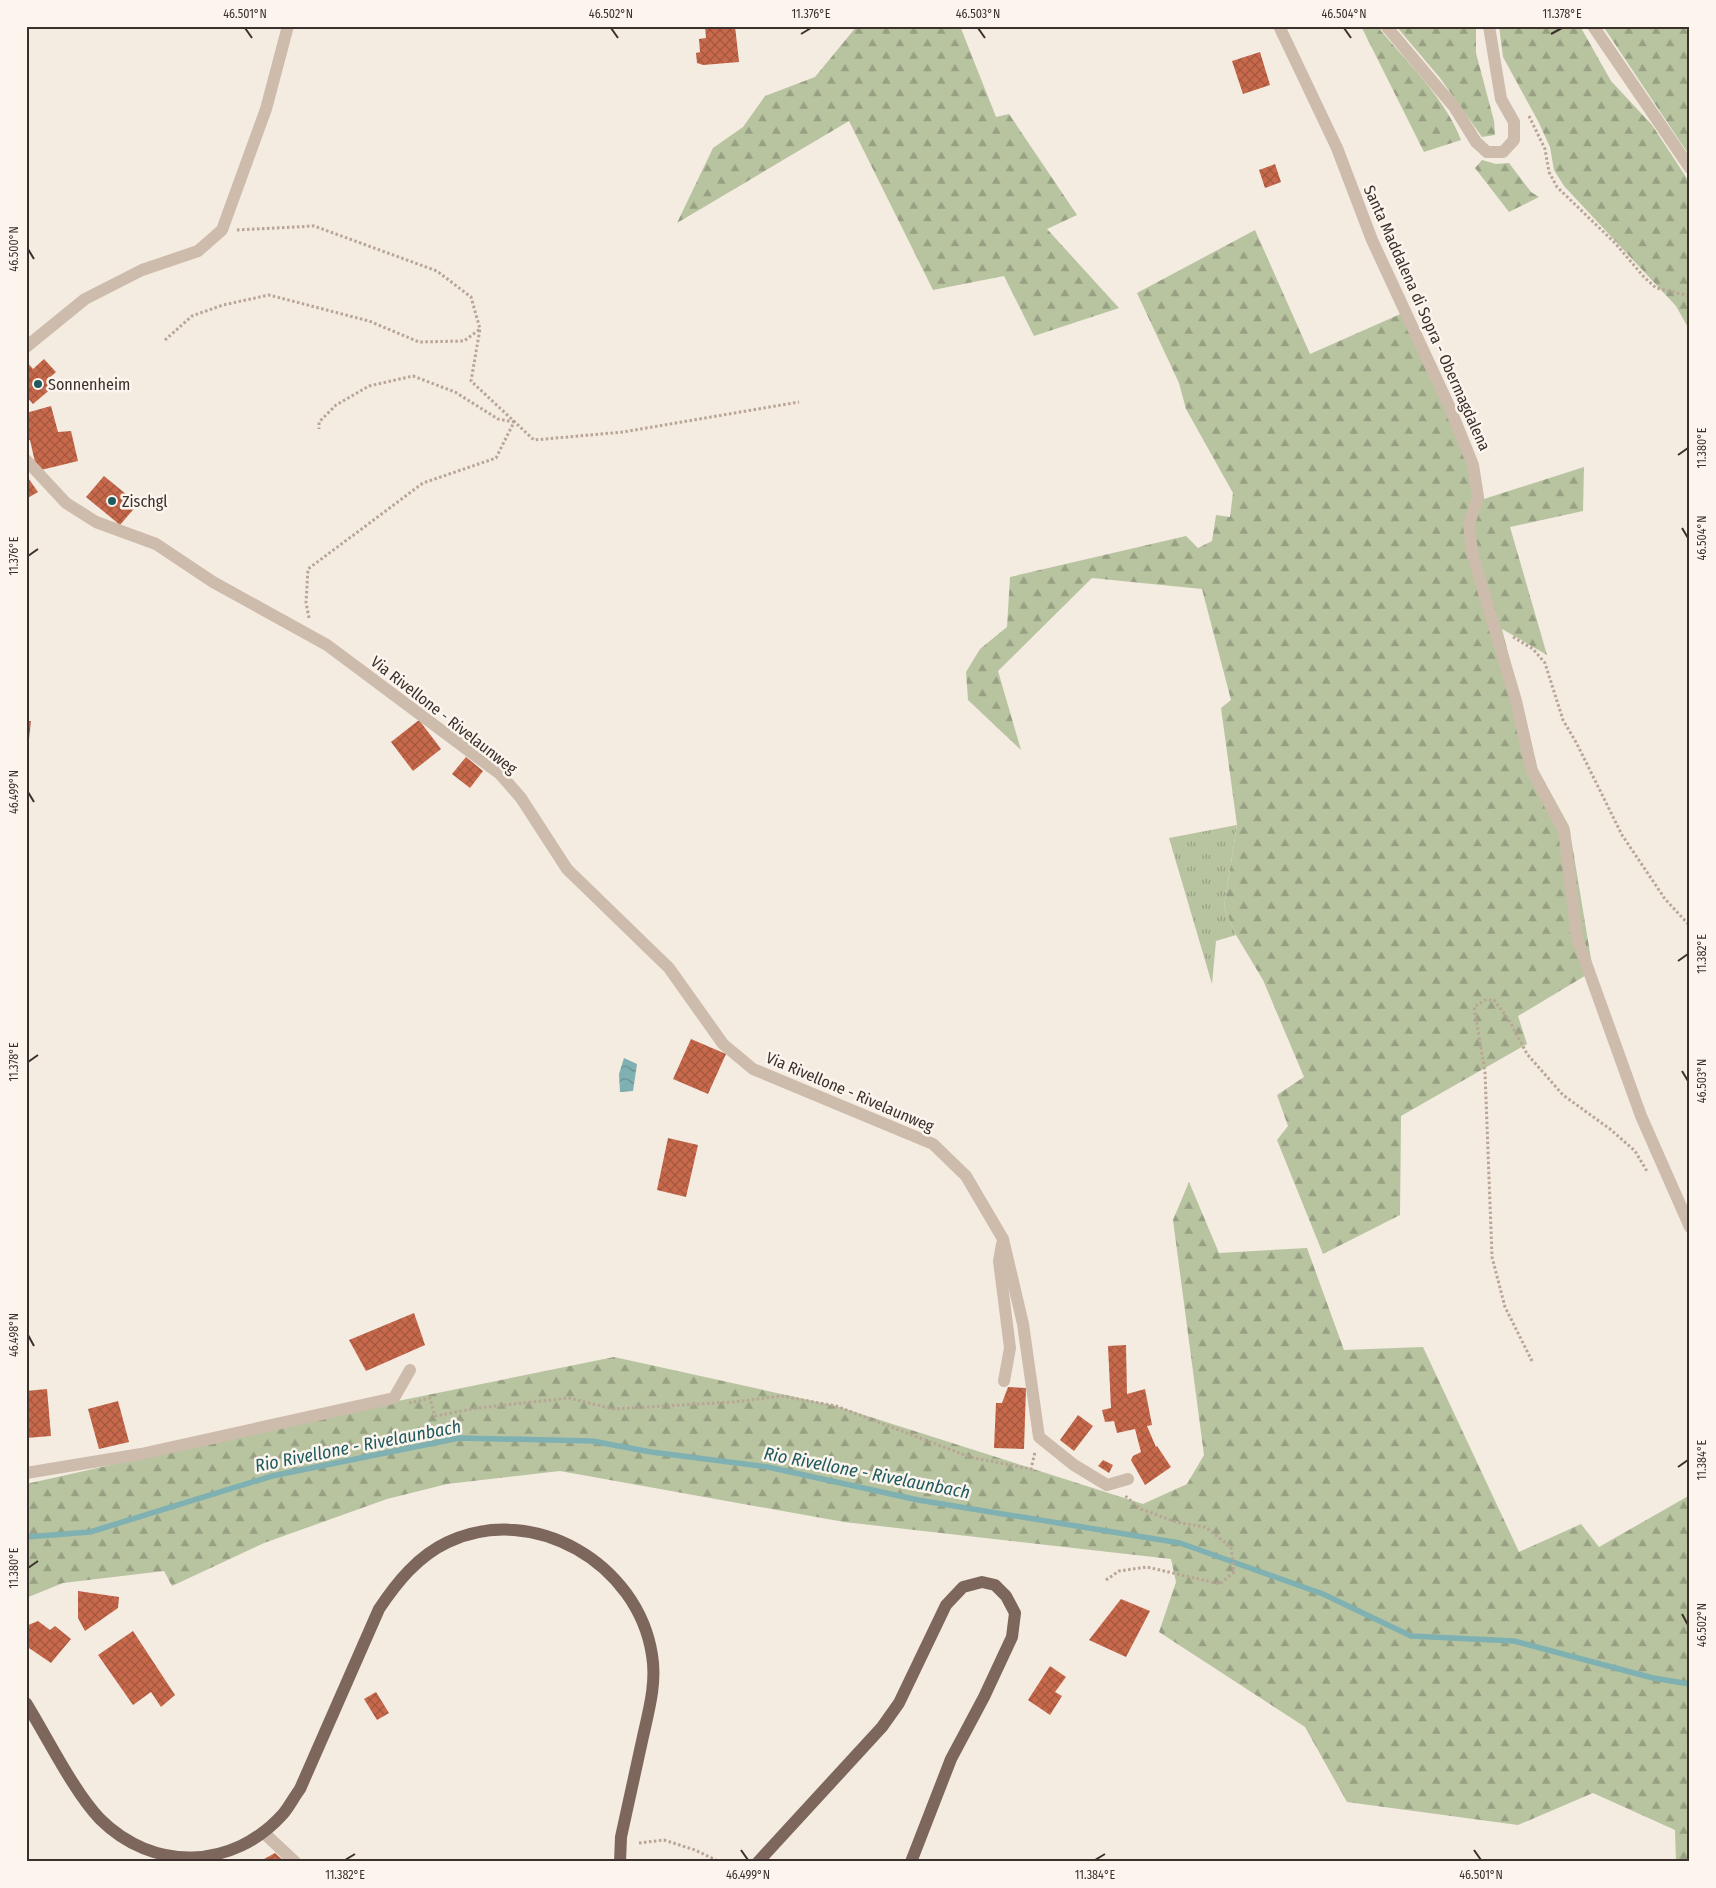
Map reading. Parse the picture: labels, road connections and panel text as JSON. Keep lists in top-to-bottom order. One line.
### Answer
{"streets":{"street":["Santa Maddalena di Sopra - Obermagdalena","Via Rivellone - Rivelaunweg"]},"water":["Rio Rivellone - Rivelaunbach"],"places":["Sonnenheim","Zischgl"],"coordinates":["46.501°N","46.502°N","11.376°E","46.503°N","46.504°N","11.378°E","46.500°N","11.380°E","46.499°N","11.382°E","46.498°N","11.384°E"]}
